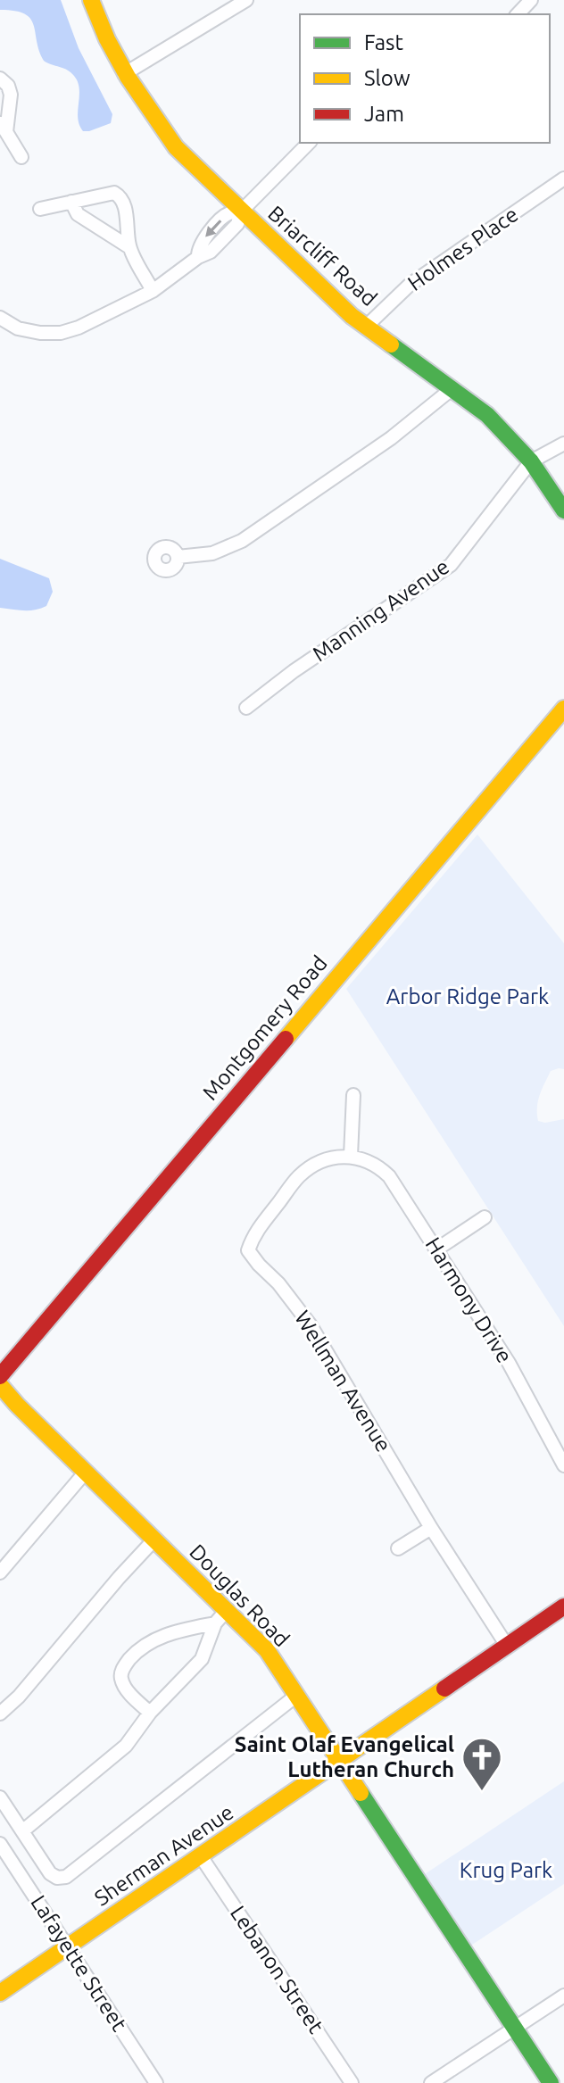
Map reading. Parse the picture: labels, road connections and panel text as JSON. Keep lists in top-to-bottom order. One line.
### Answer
{"streets":{"street":["Holmes Place","Briarcliff Road","Manning Avenue","Montgomery Road","Harmony Drive","Wellman Avenue","Douglas Road","Sherman Avenue","Lafayette Street","Lebanon Street"]},"crossings":[["Holmes Place","Briarcliff Road"],["Briarcliff Road","Manning Avenue"],["Harmony Drive","Wellman Avenue"],["Wellman Avenue","Sherman Avenue"],["Douglas Road","Sherman Avenue"],["Sherman Avenue","Lafayette Street"],["Sherman Avenue","Lebanon Street"]],"parks":["Arbor Ridge Park","Krug Park"],"places":{"church":["Saint Olaf Evangelical Lutheran Church"]},"legend":["Fast","Slow","Jam"]}
